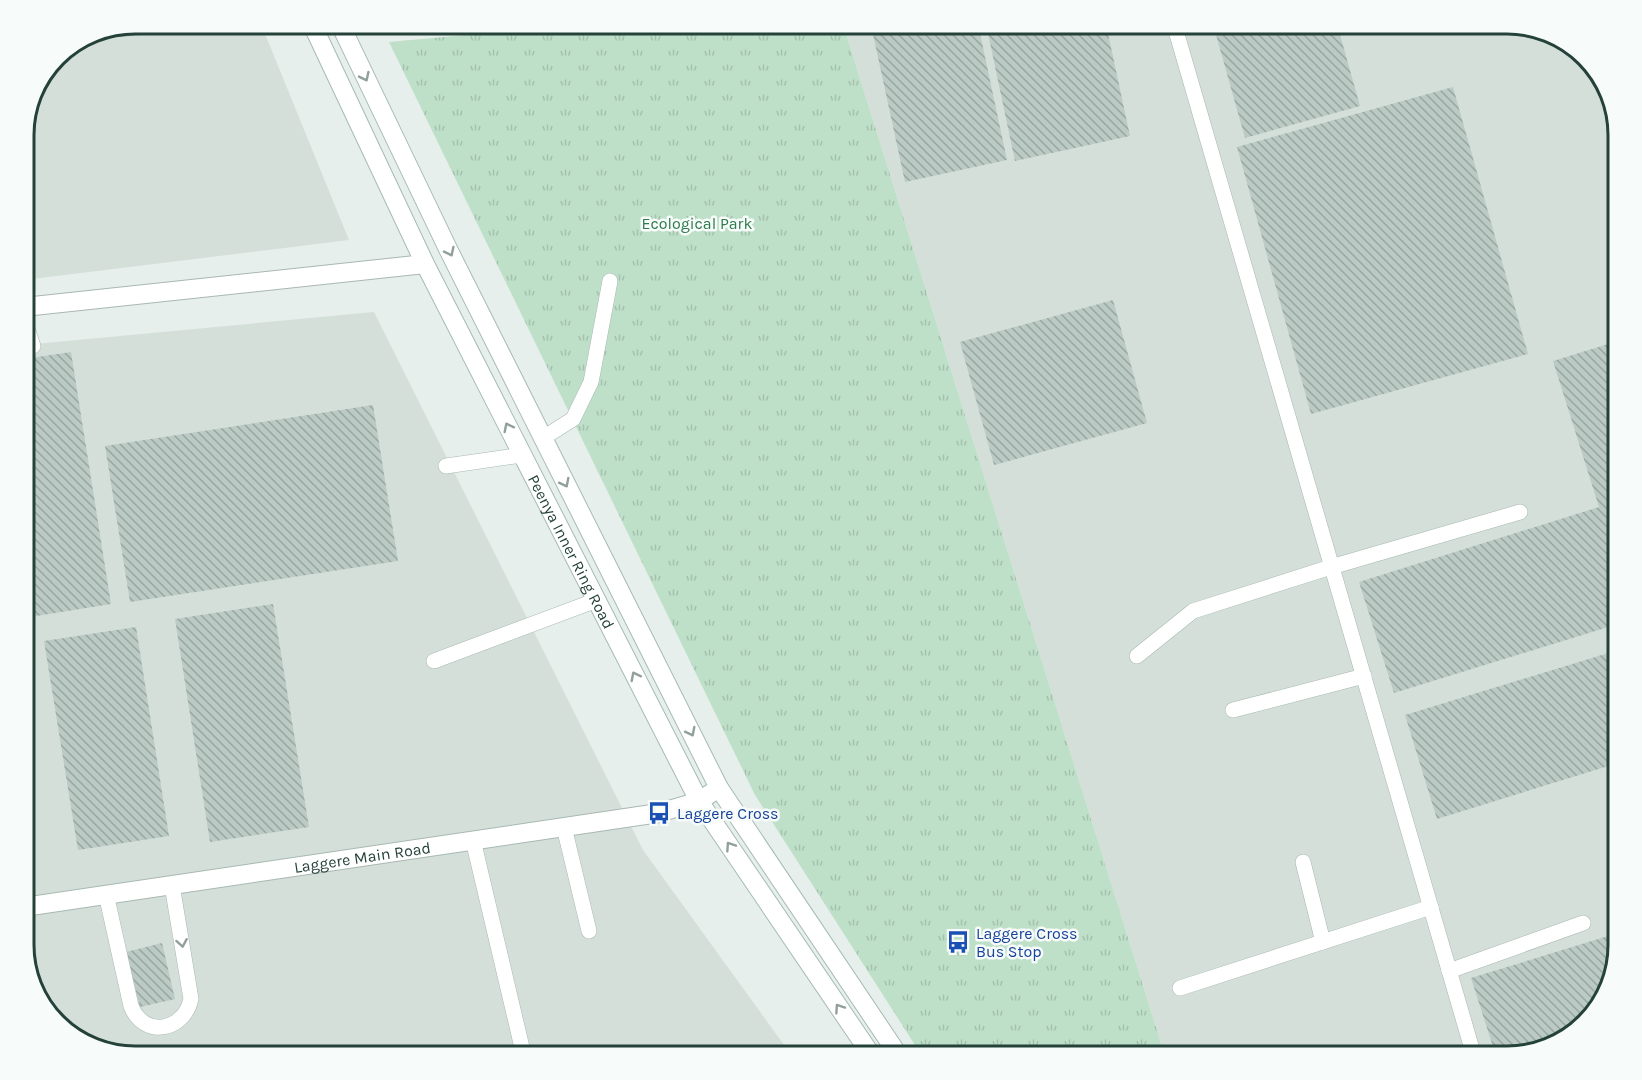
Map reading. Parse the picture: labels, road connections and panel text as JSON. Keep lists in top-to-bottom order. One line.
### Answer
{"streets":{"main road":["Peenya Inner Ring Road","Laggere Main Road"]},"crossings":[["Peenya Inner Ring Road","Laggere Main Road"]],"parks":["Ecological Park"],"places":{"bus stop":["Laggere Cross","Laggere Cross Bus Stop"]}}
